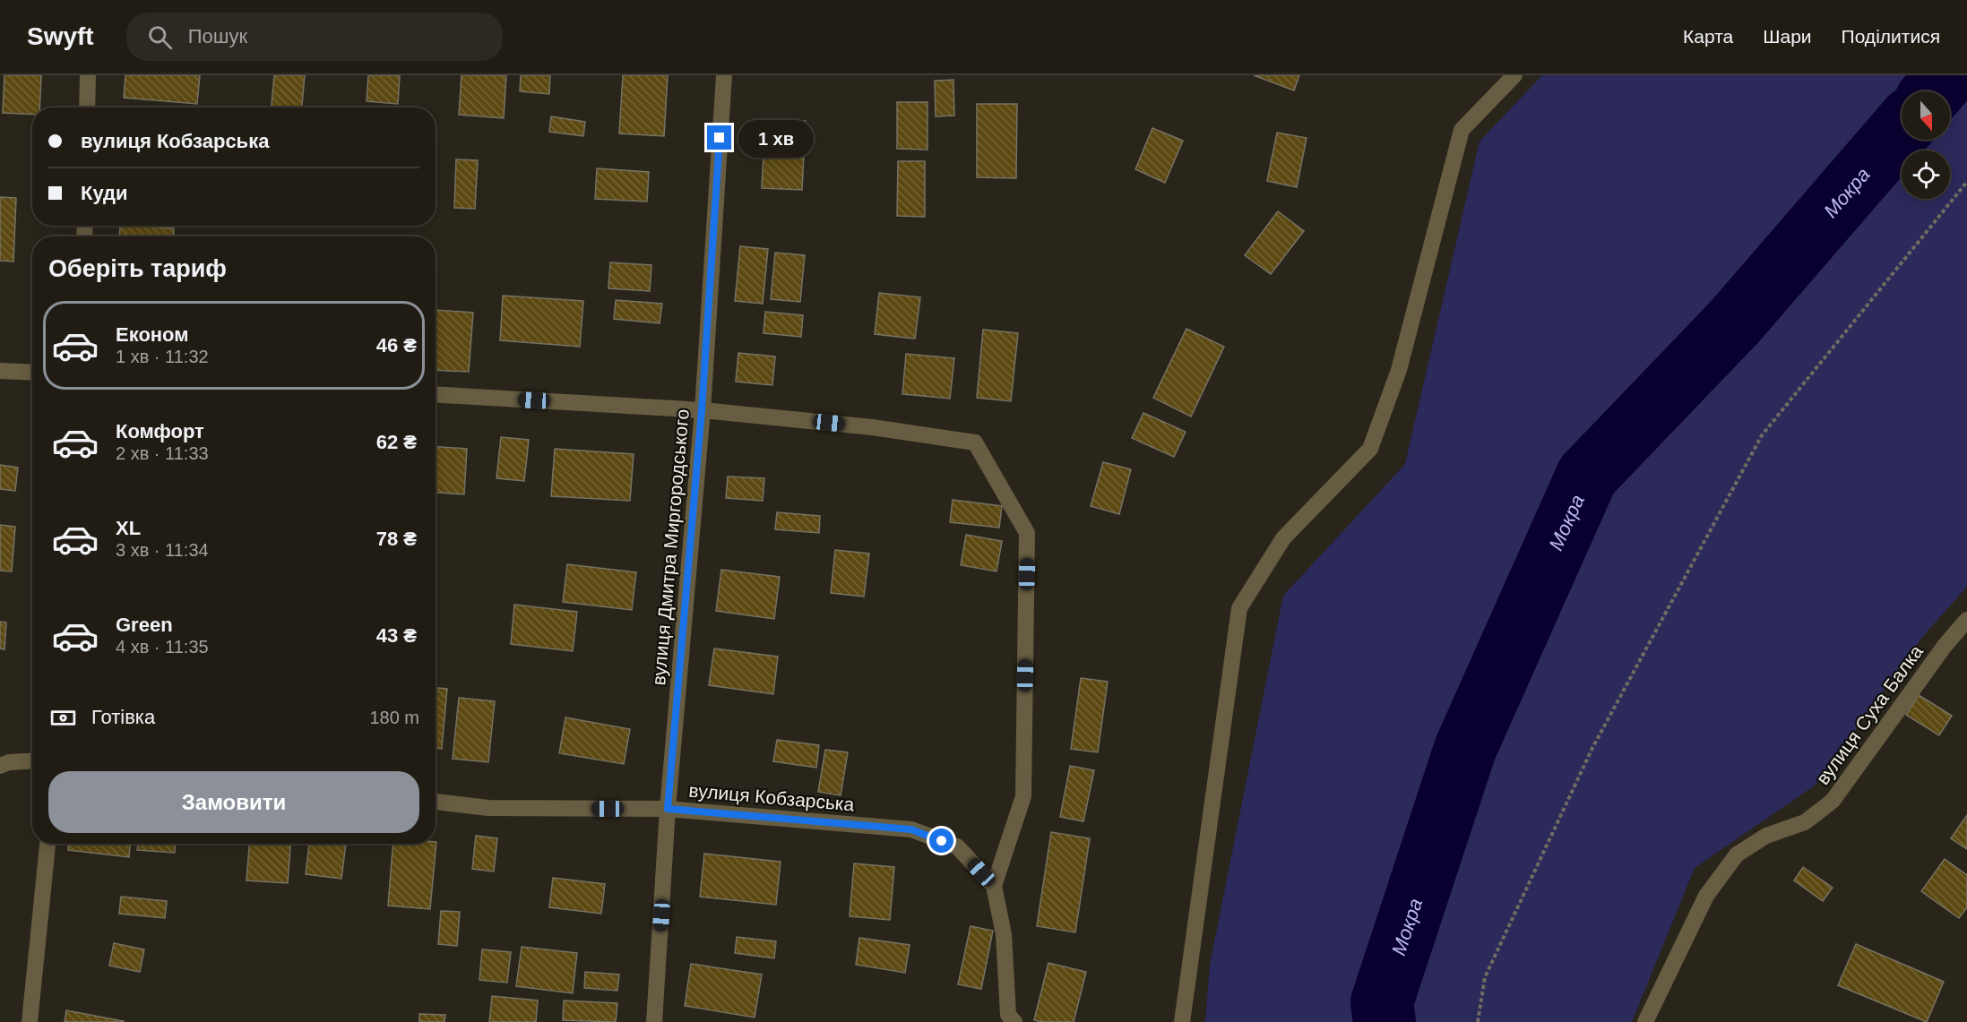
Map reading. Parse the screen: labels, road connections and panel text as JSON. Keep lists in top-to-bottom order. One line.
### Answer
{"streets":{"street":["вулиця Дмитра Миргородського","вулиця Суха Балка","вулиця Кобзарська"]},"crossings":[["вулиця Дмитра Миргородського","вулиця Кобзарська"]],"water":["Мокра"],"north":"bottom","page":{"header":"Swyft","search":"Пошук","nav":["Карта","Шари","Поділитися"],"banner":["вулиця Кобзарська","Куди"],"bubble":"1 хв","heading":"Оберіть тариф","list":[{"name":"Економ","note":"1 хв · 11:32","value":"46 ₴"},{"name":"Комфорт","note":"2 хв · 11:33","value":"62 ₴"},{"name":"XL","note":"3 хв · 11:34","value":"78 ₴"},{"name":"Green","note":"4 хв · 11:35","value":"43 ₴"}],"pay":["Готівка","180 m"],"buttons":"Замовити"}}
